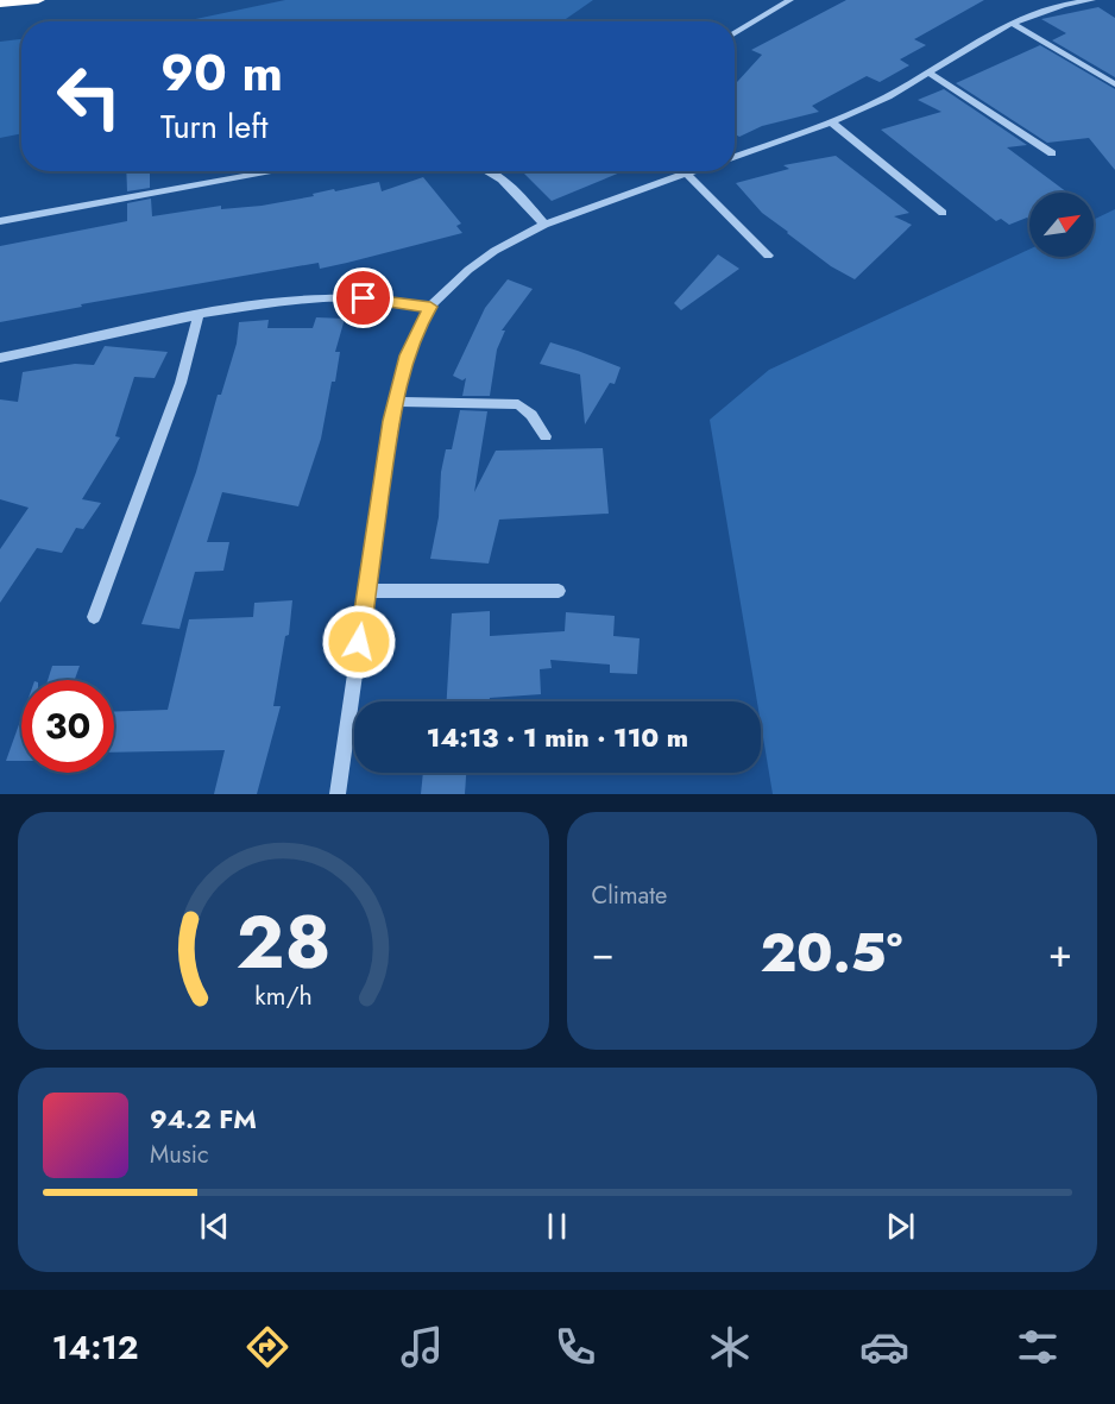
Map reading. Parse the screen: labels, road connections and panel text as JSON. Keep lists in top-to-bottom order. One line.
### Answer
{"north":"top right","page":{"turn":["90 m","Turn left"],"limit":"30","trip":"14:13 · 1 min · 110 m","tile":"Climate","heat":["−","20.5°","+"],"song":["94.2 FM","Music"],"tabs":"14:12","gauge":["28","km/h"]}}
